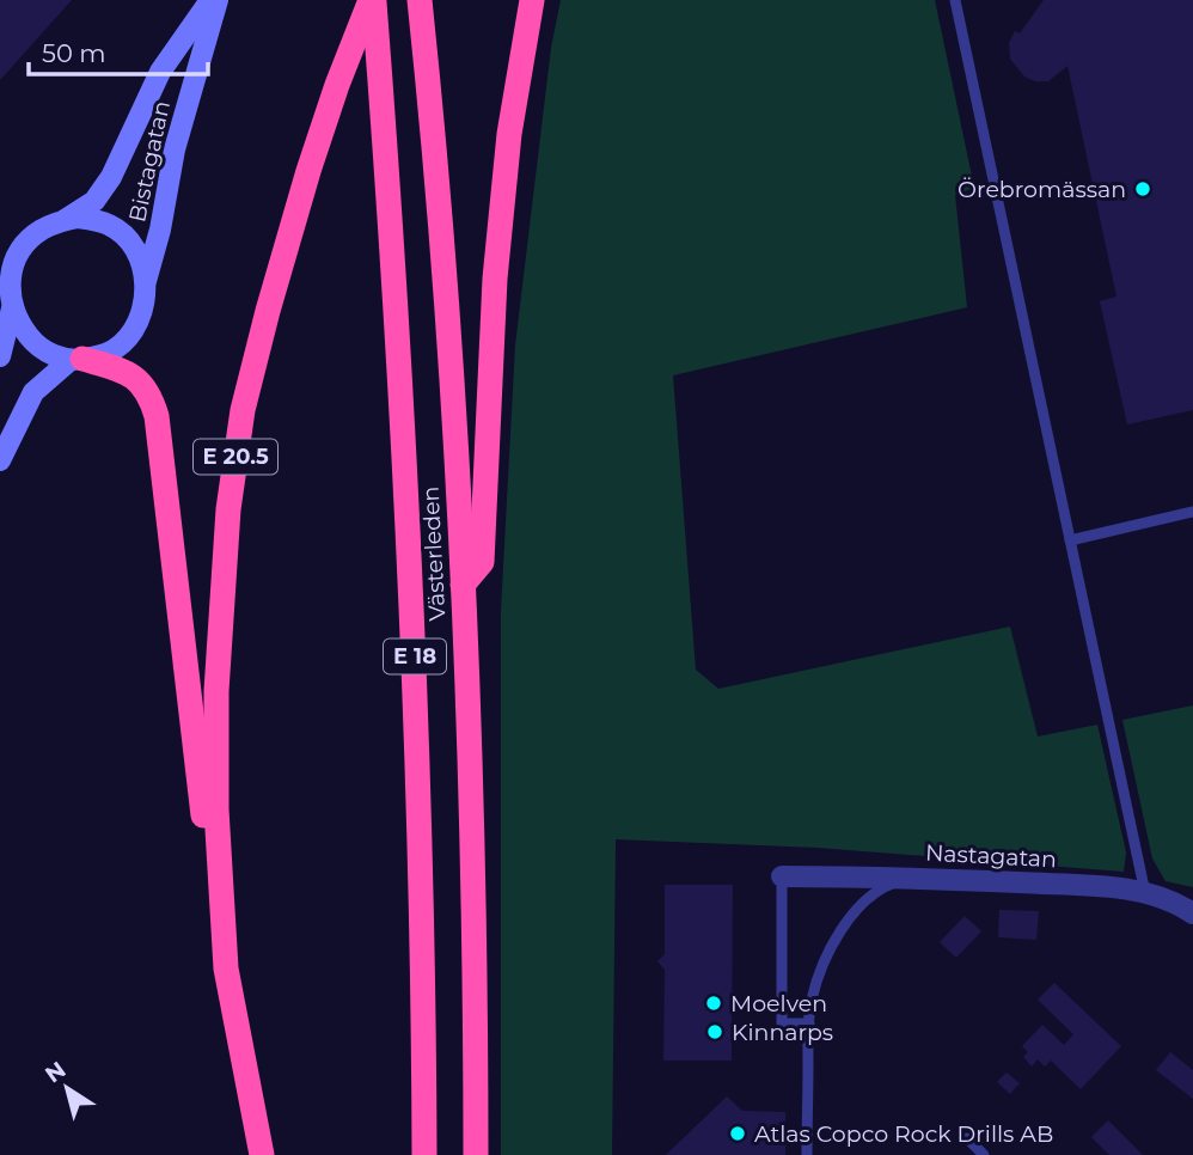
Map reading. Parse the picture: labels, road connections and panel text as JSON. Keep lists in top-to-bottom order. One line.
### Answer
{"streets":{"highway":["E 20.5","Västerleden","E 18"],"main road":["Bistagatan"],"street":["Nastagatan"]},"crossings":[["Bistagatan","E 20.5"],["E 20.5","Västerleden"]],"places":["Örebromässan","Moelven","Kinnarps","Atlas Copco Rock Drills AB"],"scale_bar":"50 m","north":"top left"}
